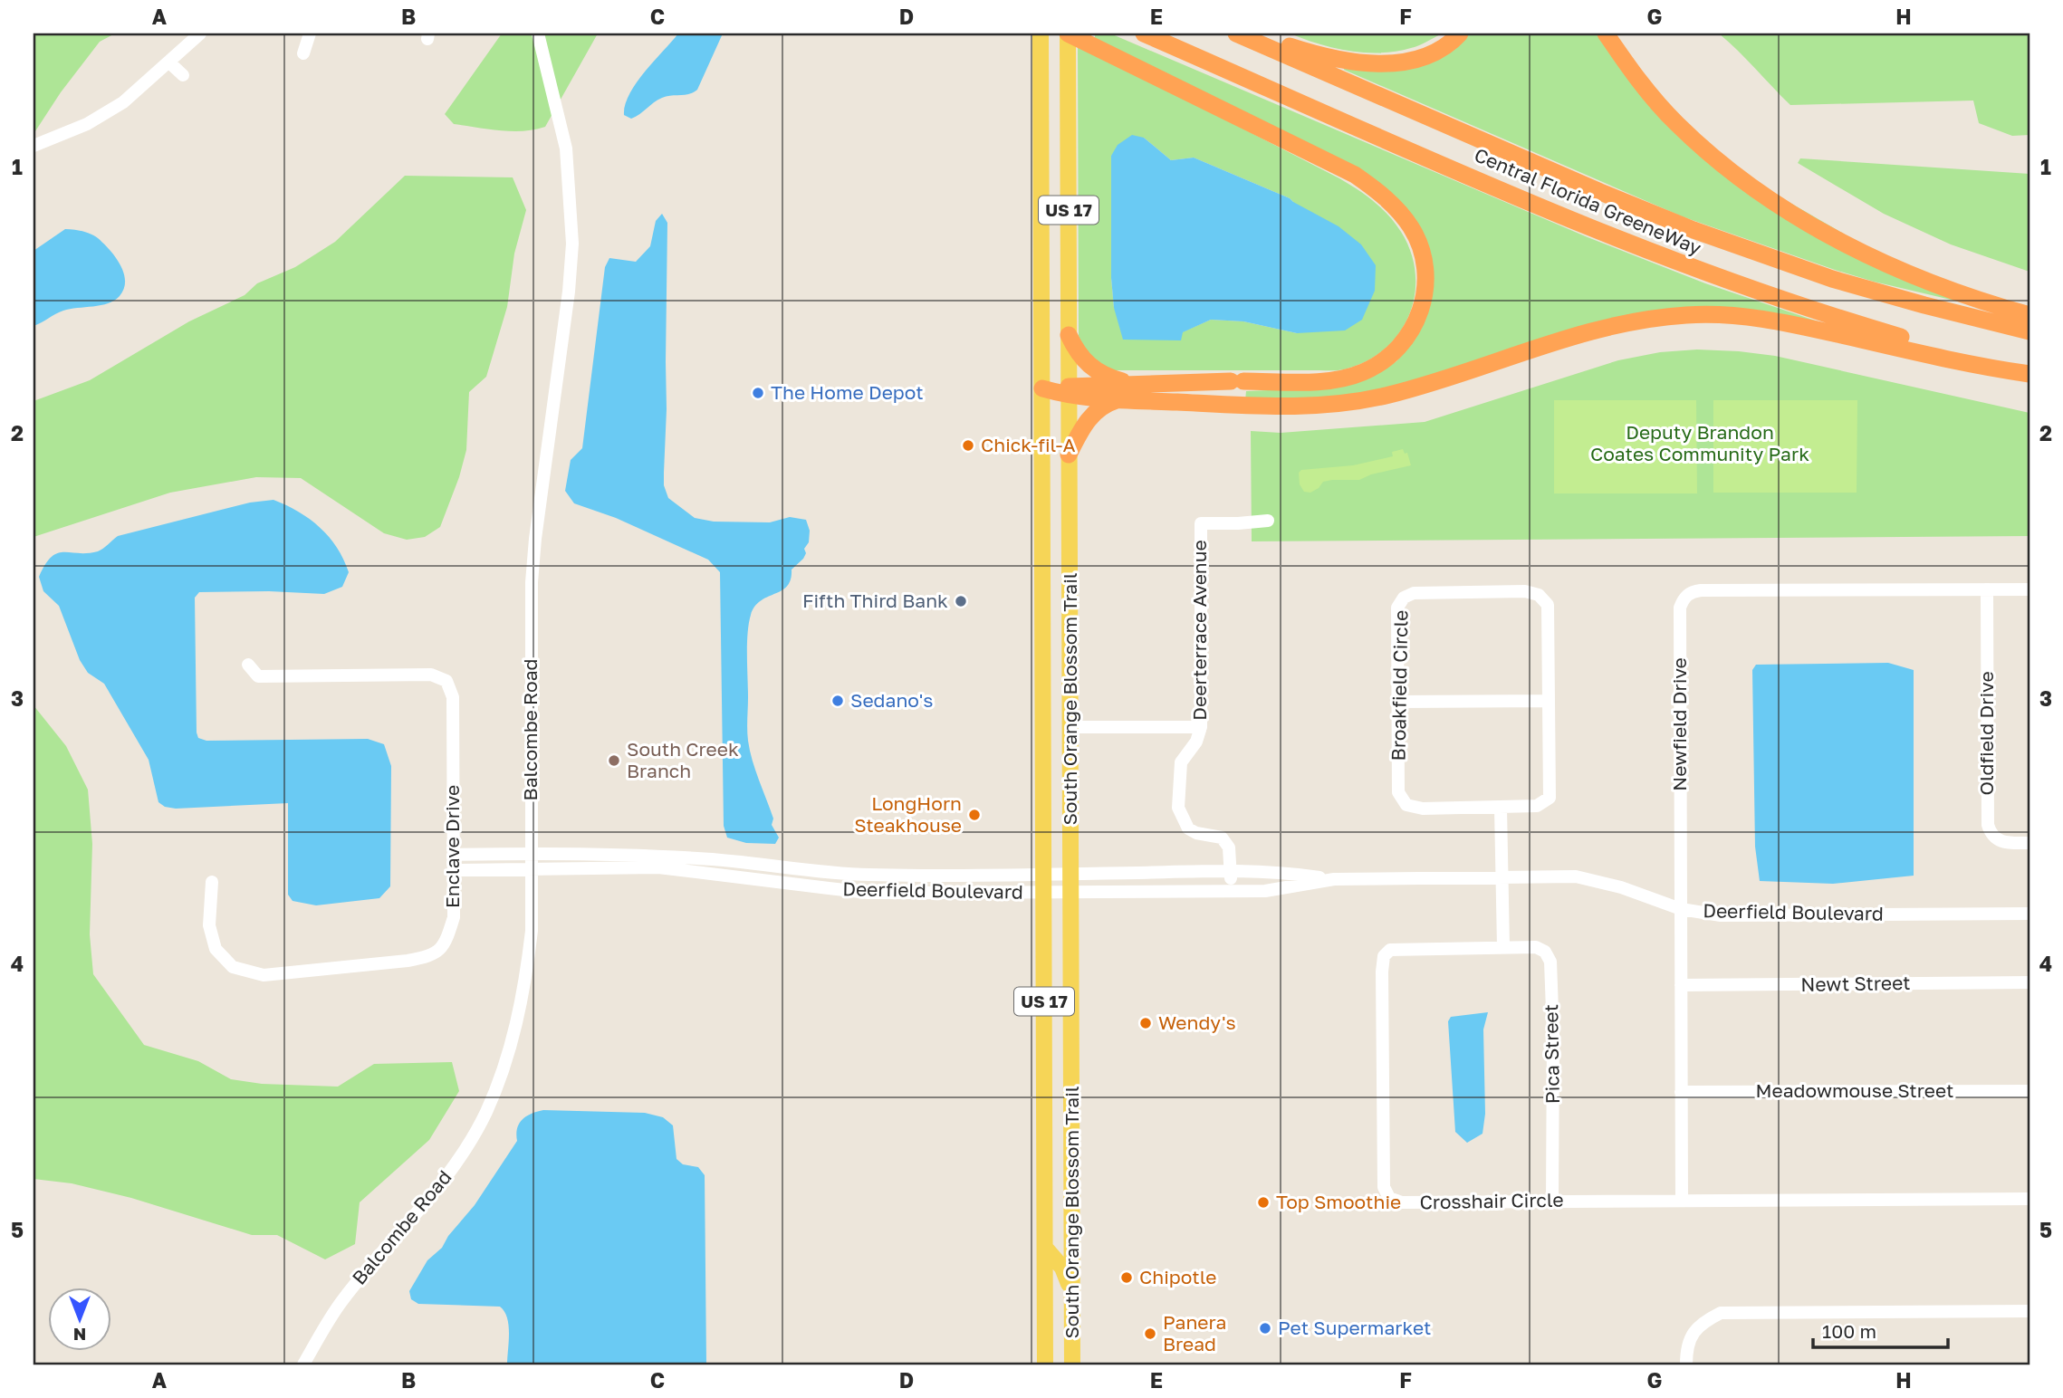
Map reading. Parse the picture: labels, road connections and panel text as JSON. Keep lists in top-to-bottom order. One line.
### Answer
{"streets":{"highway":["Central Florida GreeneWay"],"main road":["US 17","South Orange Blossom Trail"],"street":["Deerterrace Avenue","Broakfield Circle","Newfield Drive","Balcombe Road","Oldfield Drive","Enclave Drive","Deerfield Boulevard","Newt Street","Pica Street","Meadowmouse Street","Crosshair Circle"]},"crossings":[["Deerterrace Avenue","Deerfield Boulevard"],["South Orange Blossom Trail","Deerfield Boulevard"],["Newfield Drive","Oldfield Drive"],["Newfield Drive","Deerfield Boulevard"],["Newfield Drive","Newt Street"],["Newfield Drive","Meadowmouse Street"],["Newfield Drive","Crosshair Circle"],["Balcombe Road","Deerfield Boulevard"],["Enclave Drive","Deerfield Boulevard"],["Pica Street","Crosshair Circle"]],"parks":["Deputy Brandon Coates Community Park"],"places":["The Home Depot","Chick-fil-A","Fifth Third Bank","Sedano's","South Creek Branch","LongHorn Steakhouse","Wendy's","Top Smoothie","Chipotle","Pet Supermarket","Panera Bread"],"scale_bar":"100 m","north":"bottom","grid":{"columns":["A","B","C","D","E","F","G","H"],"rows":["1","2","3","4","5"]}}
